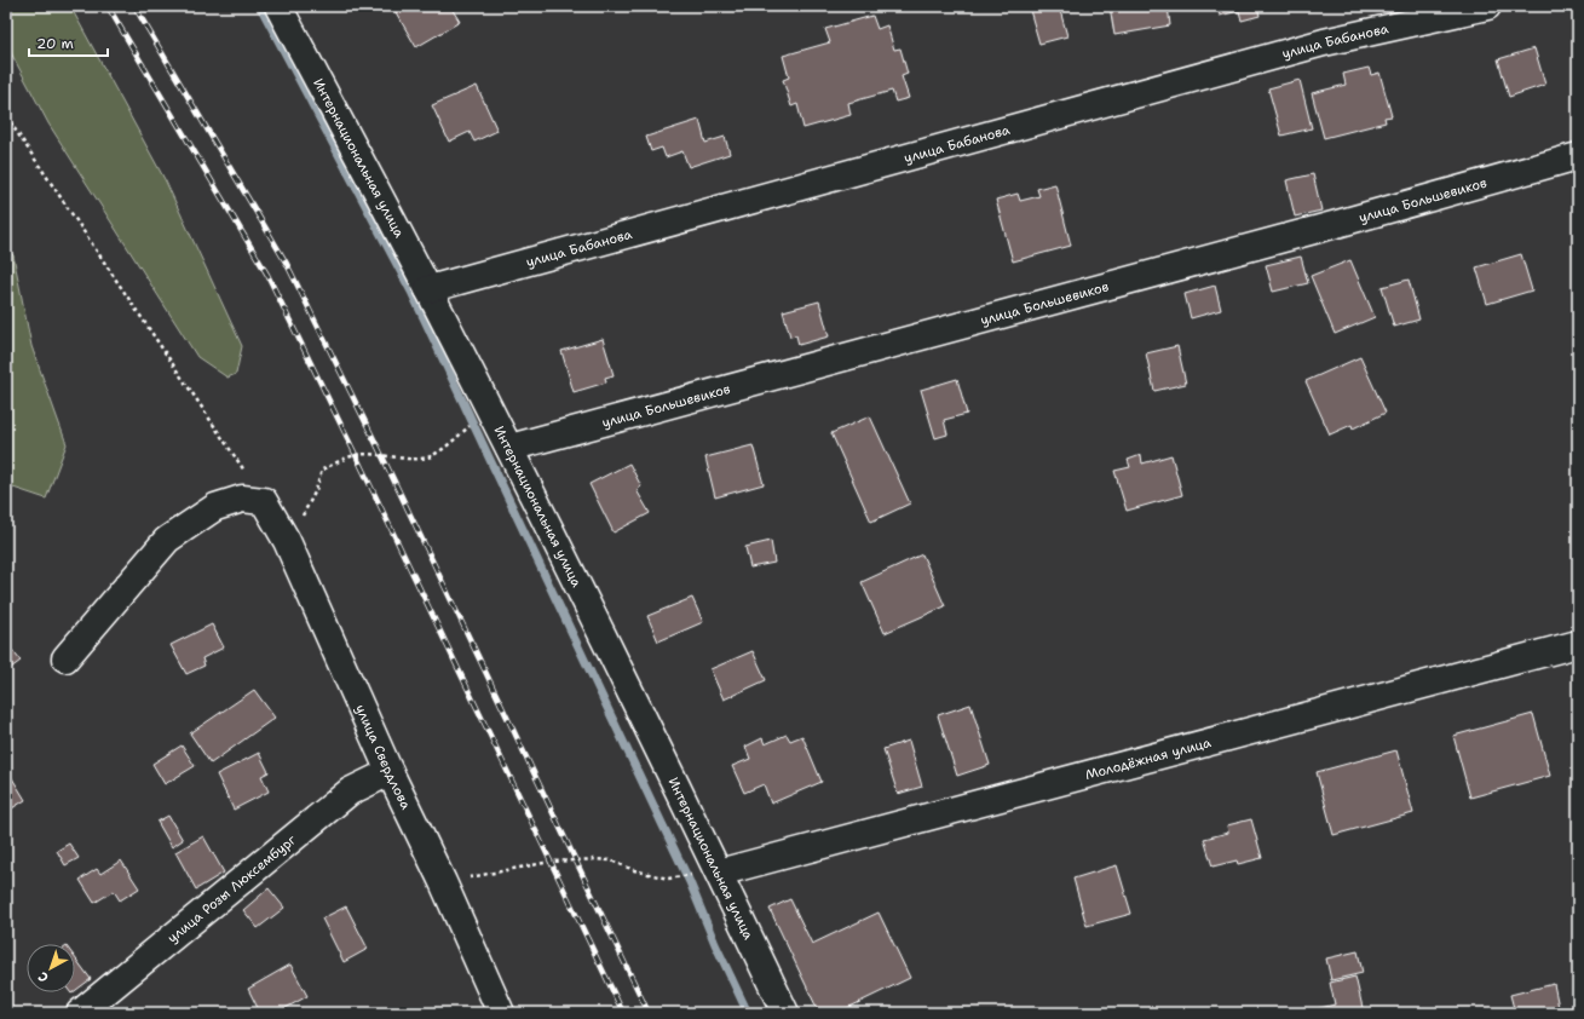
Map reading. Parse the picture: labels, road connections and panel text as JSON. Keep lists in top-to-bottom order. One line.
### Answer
{"streets":{"street":["улица Бабанова","Интернациональная улица","улица Большевиков","улица Свердлова","Молодёжная улица","улица Розы Люксембург"]},"crossings":[["улица Бабанова","Интернациональная улица"],["Интернациональная улица","улица Большевиков"],["Интернациональная улица","Молодёжная улица"],["улица Свердлова","улица Розы Люксембург"]],"scale_bar":"20 m","north":"bottom left"}
